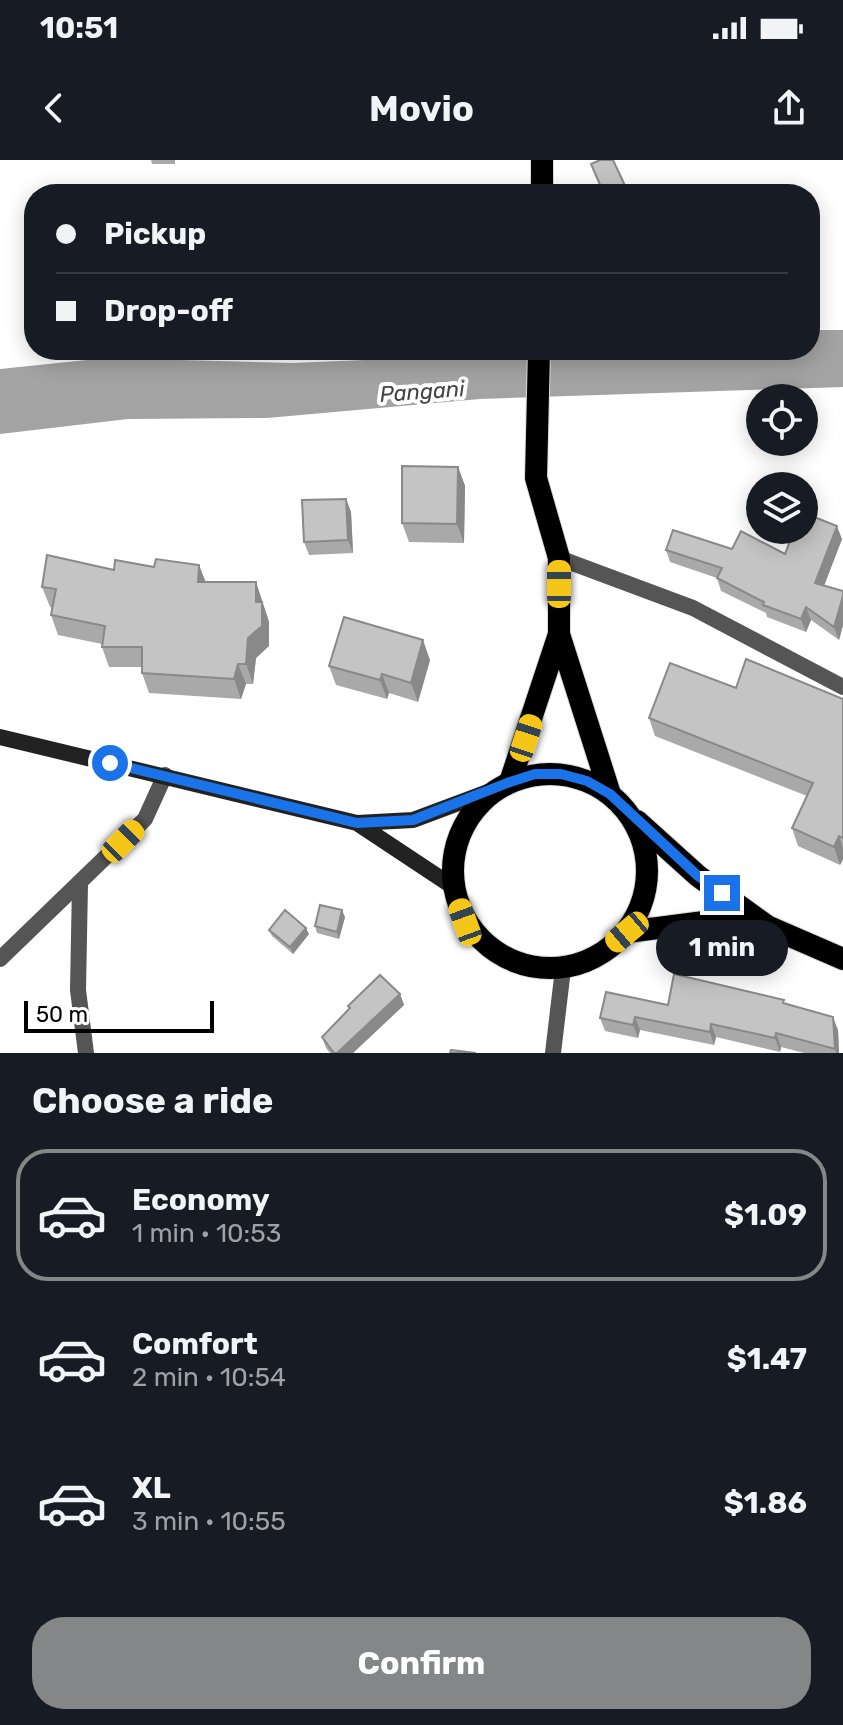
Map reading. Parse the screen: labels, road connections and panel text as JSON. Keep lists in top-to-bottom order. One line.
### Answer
{"water":["Pangani"],"scale_bar":"50 m","page":{"status":"10:51","header":"Movio","banner":["Pickup","Drop-off"],"bubble":"1 min","scale":"50 m","heading":"Choose a ride","list":[{"name":"Economy","note":"1 min · 10:53","value":"$1.09"},{"name":"Comfort","note":"2 min · 10:54","value":"$1.47"},{"name":"XL","note":"3 min · 10:55","value":"$1.86"}],"buttons":"Confirm"}}
